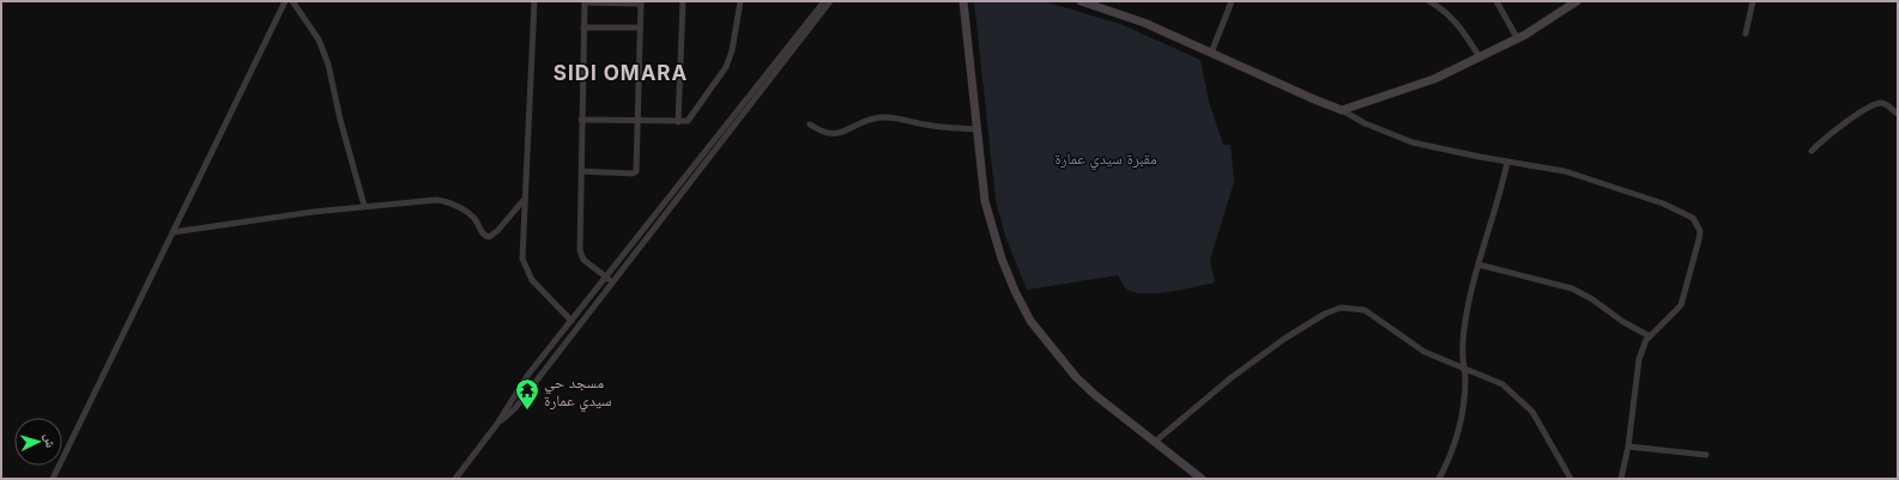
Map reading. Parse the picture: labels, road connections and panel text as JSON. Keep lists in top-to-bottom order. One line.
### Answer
{"districts":["SIDI OMARA"],"parks":["مقبرة سيدي عمارة"],"places":{"temple":["مسجد حي سيدي عمارة"]},"north":"right"}
